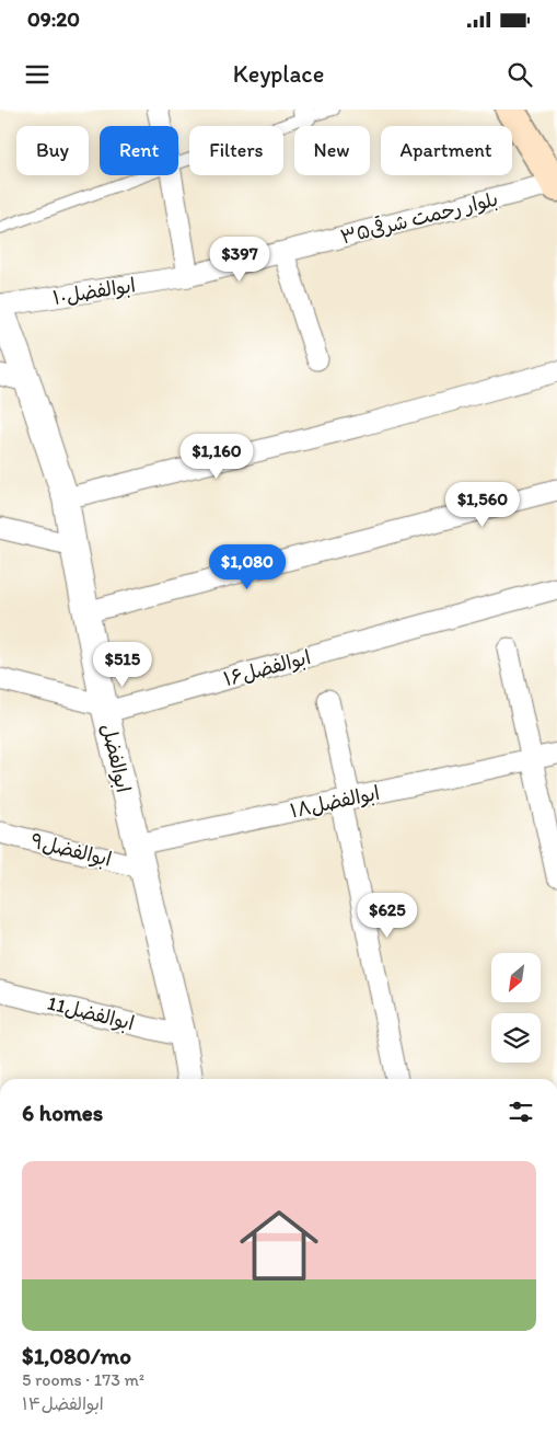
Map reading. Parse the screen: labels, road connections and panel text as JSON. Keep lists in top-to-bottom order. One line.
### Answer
{"streets":{"street":["بلوار رحمت شرقی۳۵","ابوالفضل۱۰","ابوالفضل۱۶","ابوالفضل","ابوالفضل۱۸","ابوالفضل۹","11ابوالفضل"]},"crossings":[["بلوار رحمت شرقی۳۵","ابوالفضل۱۰"],["ابوالفضل۱۰","ابوالفضل"],["ابوالفضل۱۶","ابوالفضل"],["ابوالفضل","ابوالفضل۱۸"],["ابوالفضل","ابوالفضل۹"],["ابوالفضل","11ابوالفضل"],["ابوالفضل۱۸","ابوالفضل۹"]],"north":"bottom left","page":{"status":"09:20","header":"Keyplace","chip":["Buy","Rent","Filters","New","Apartment"],"price":["$397","$1,160","$1,560","$1,080","$515","$625"],"heading":"6 homes","list":[{"name":"$1,080/mo","note":"5 rooms · 173 m² · ابوالفضل۱۴"}]}}
